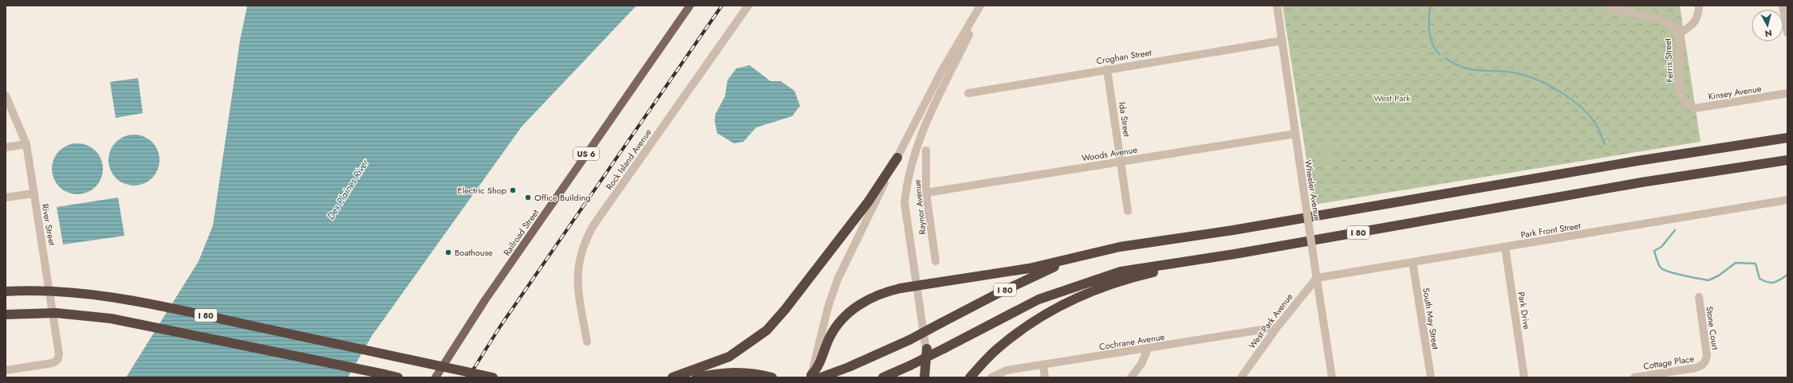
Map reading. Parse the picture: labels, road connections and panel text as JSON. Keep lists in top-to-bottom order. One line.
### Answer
{"streets":{"highway":["I 80"],"main road":["US 6","Railroad Street"],"street":["Croghan Street","Ferris Street","Kinsey Avenue","Ida Street","Woods Avenue","Rock Island Avenue","Wheeler Avenue","Raynor Avenue","River Street","Park Front Street","Park Drive","South May Street","West Park Avenue","Stone Court","Cochrane Avenue","Cottage Place"]},"crossings":[["Croghan Street","Ida Street"],["Croghan Street","Wheeler Avenue"],["Ferris Street","Kinsey Avenue"],["Ida Street","Woods Avenue"],["Woods Avenue","Wheeler Avenue"],["Woods Avenue","Raynor Avenue"],["Wheeler Avenue","Park Front Street"],["Wheeler Avenue","West Park Avenue"],["Park Front Street","Park Drive"],["Park Front Street","South May Street"],["Park Front Street","West Park Avenue"],["West Park Avenue","Cochrane Avenue"],["Stone Court","Cottage Place"]],"water":["Des Plaines River"],"parks":["West Park"],"places":["Electric Shop","Office Building","Boathouse"],"north":"bottom"}
